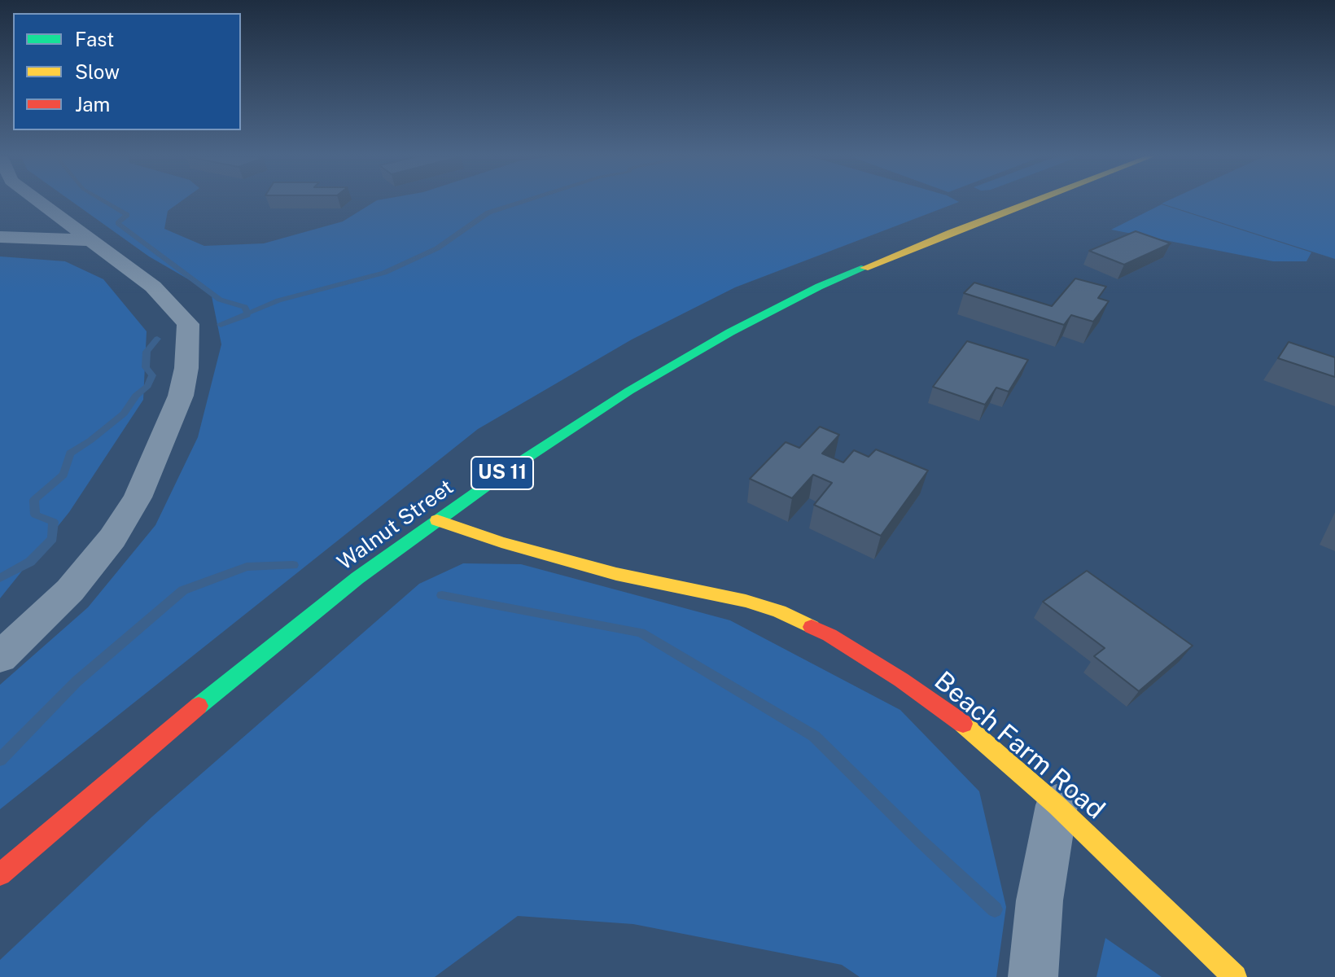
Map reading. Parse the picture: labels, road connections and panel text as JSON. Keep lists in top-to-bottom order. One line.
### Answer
{"streets":{"main road":["US 11","Walnut Street","Beach Farm Road"]},"crossings":[["Walnut Street","Beach Farm Road"]],"legend":["Fast","Slow","Jam"]}
